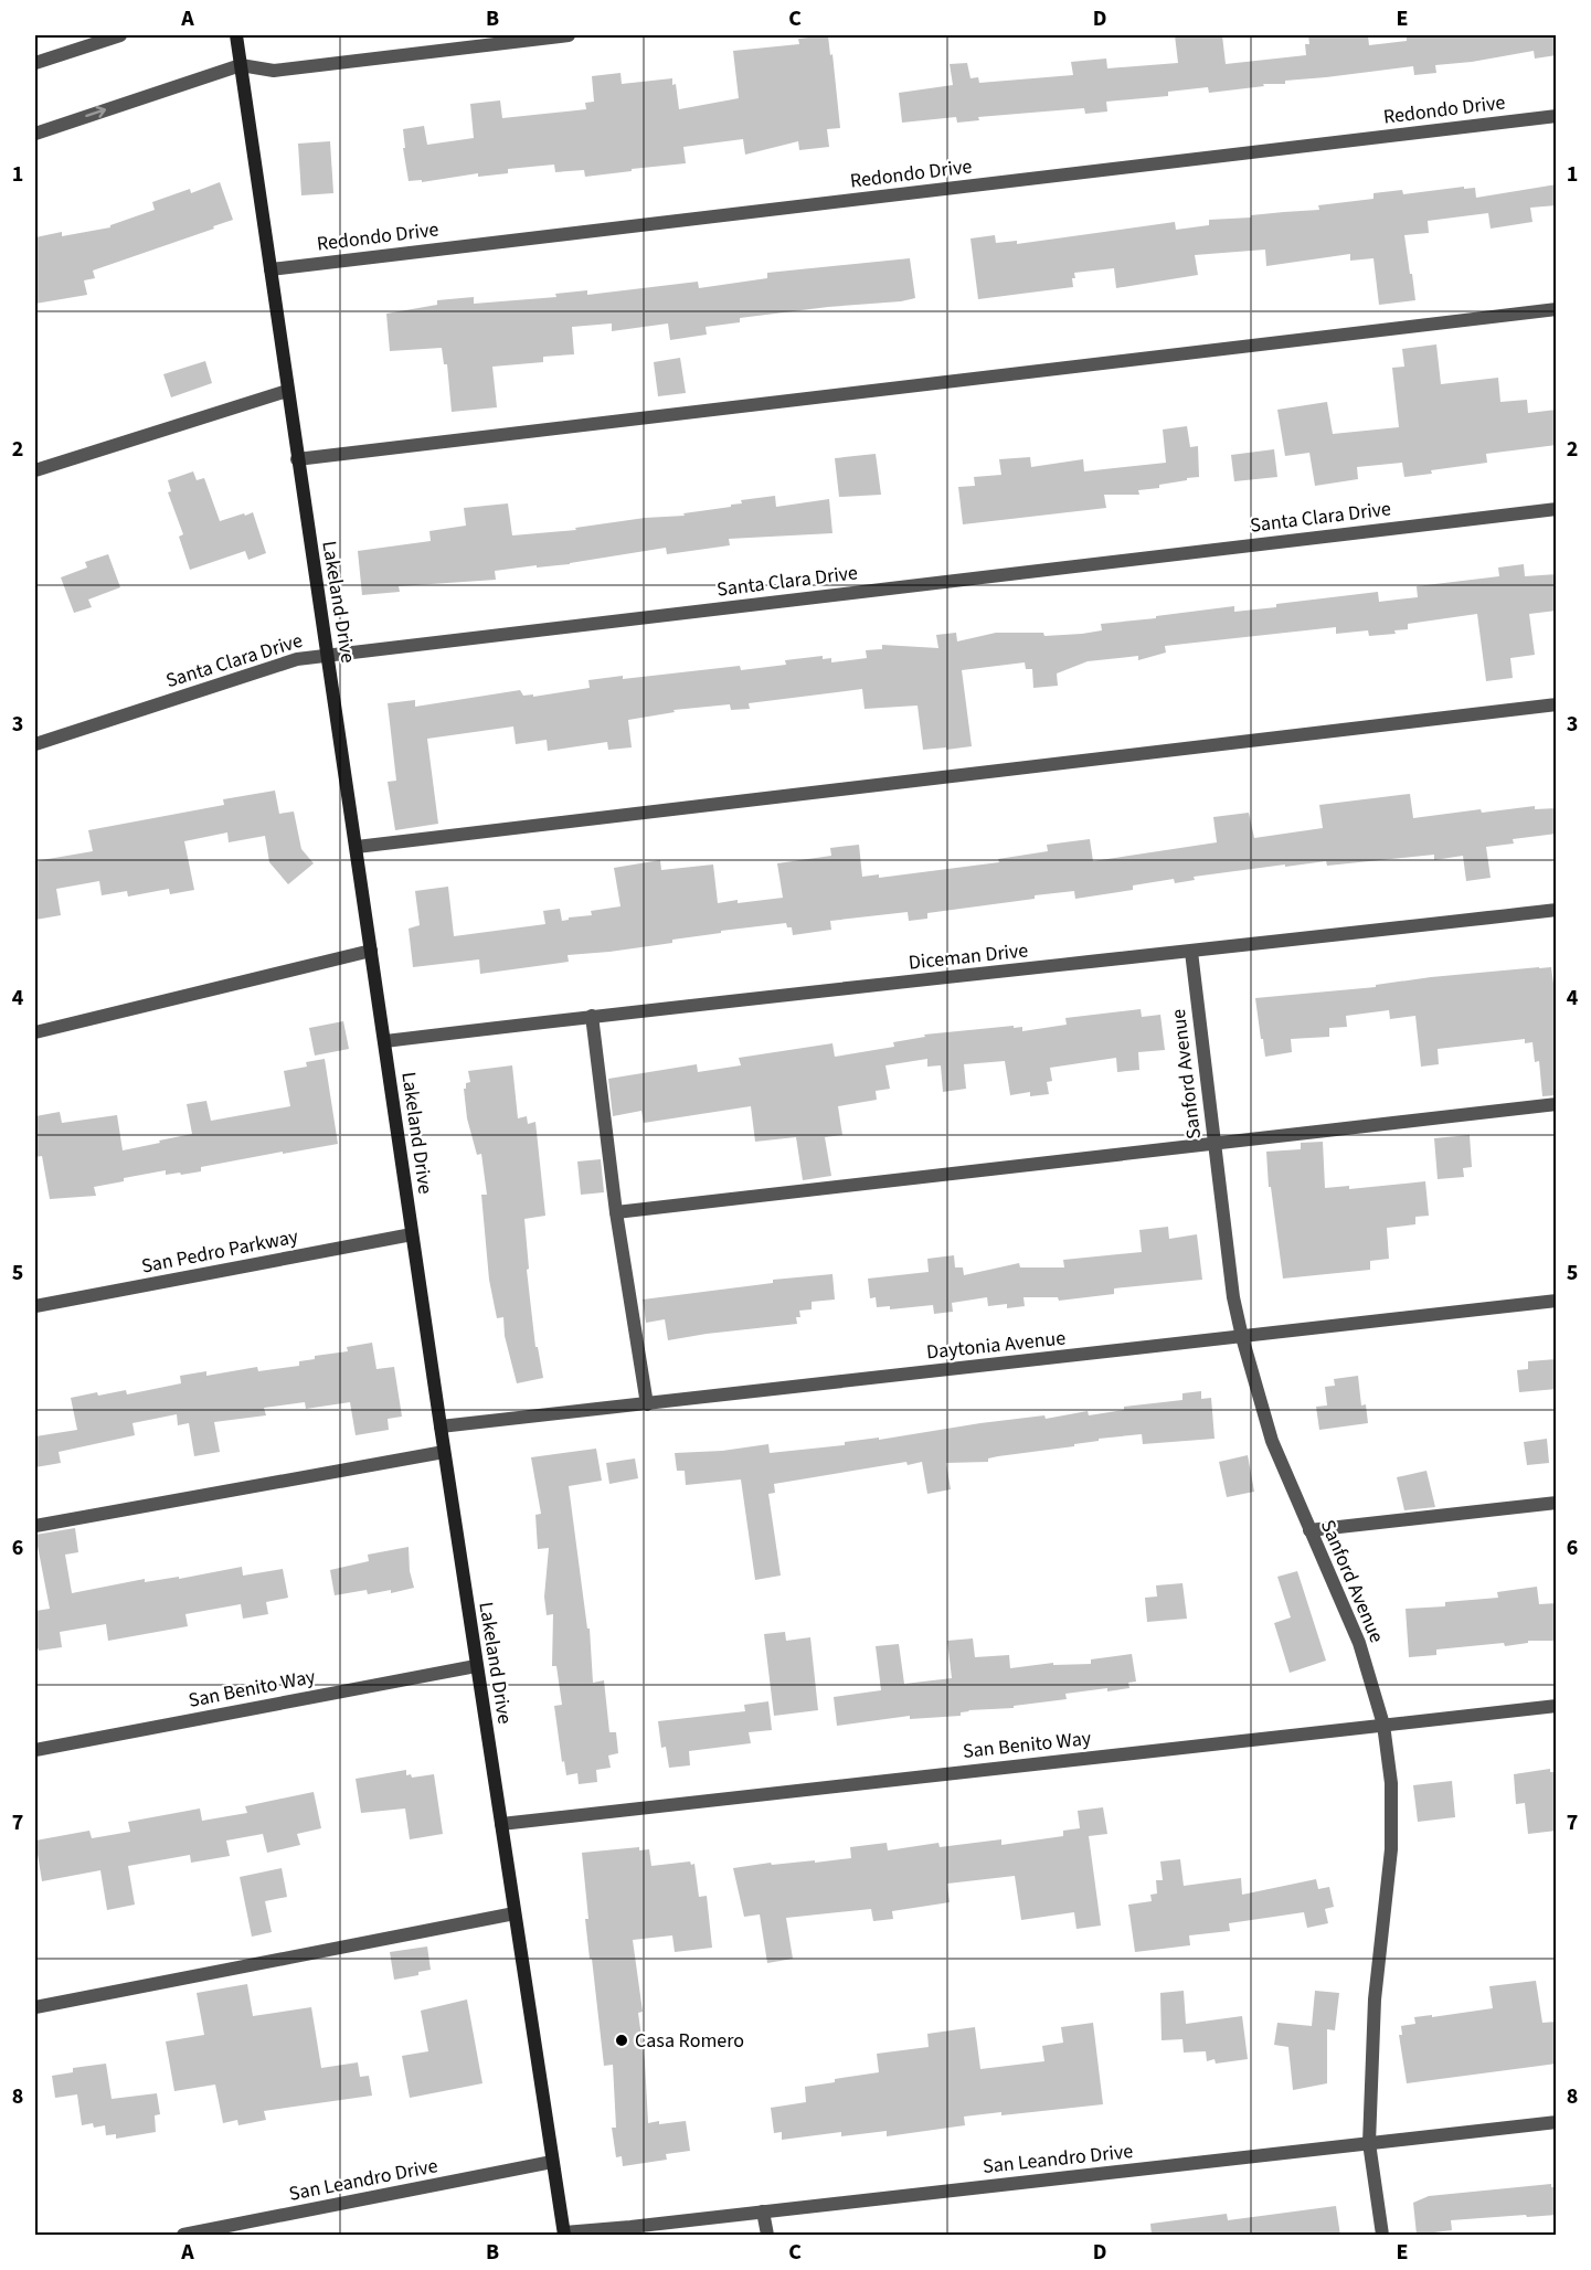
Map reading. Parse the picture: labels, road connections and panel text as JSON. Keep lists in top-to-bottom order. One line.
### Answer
{"streets":{"street":["Redondo Drive","Santa Clara Drive","Lakeland Drive","Diceman Drive","Sanford Avenue","San Pedro Parkway","Daytonia Avenue","San Benito Way","San Leandro Drive"]},"crossings":[["Redondo Drive","Lakeland Drive"],["Santa Clara Drive","Lakeland Drive"],["Lakeland Drive","Diceman Drive"],["Lakeland Drive","San Pedro Parkway"],["Lakeland Drive","Daytonia Avenue"],["Lakeland Drive","San Benito Way"],["Lakeland Drive","San Leandro Drive"],["Diceman Drive","Sanford Avenue"],["Sanford Avenue","Daytonia Avenue"],["Sanford Avenue","San Benito Way"],["Sanford Avenue","San Leandro Drive"]],"places":["Casa Romero"],"grid":{"columns":["A","B","C","D","E"],"rows":["1","2","3","4","5","6","7","8"]}}
